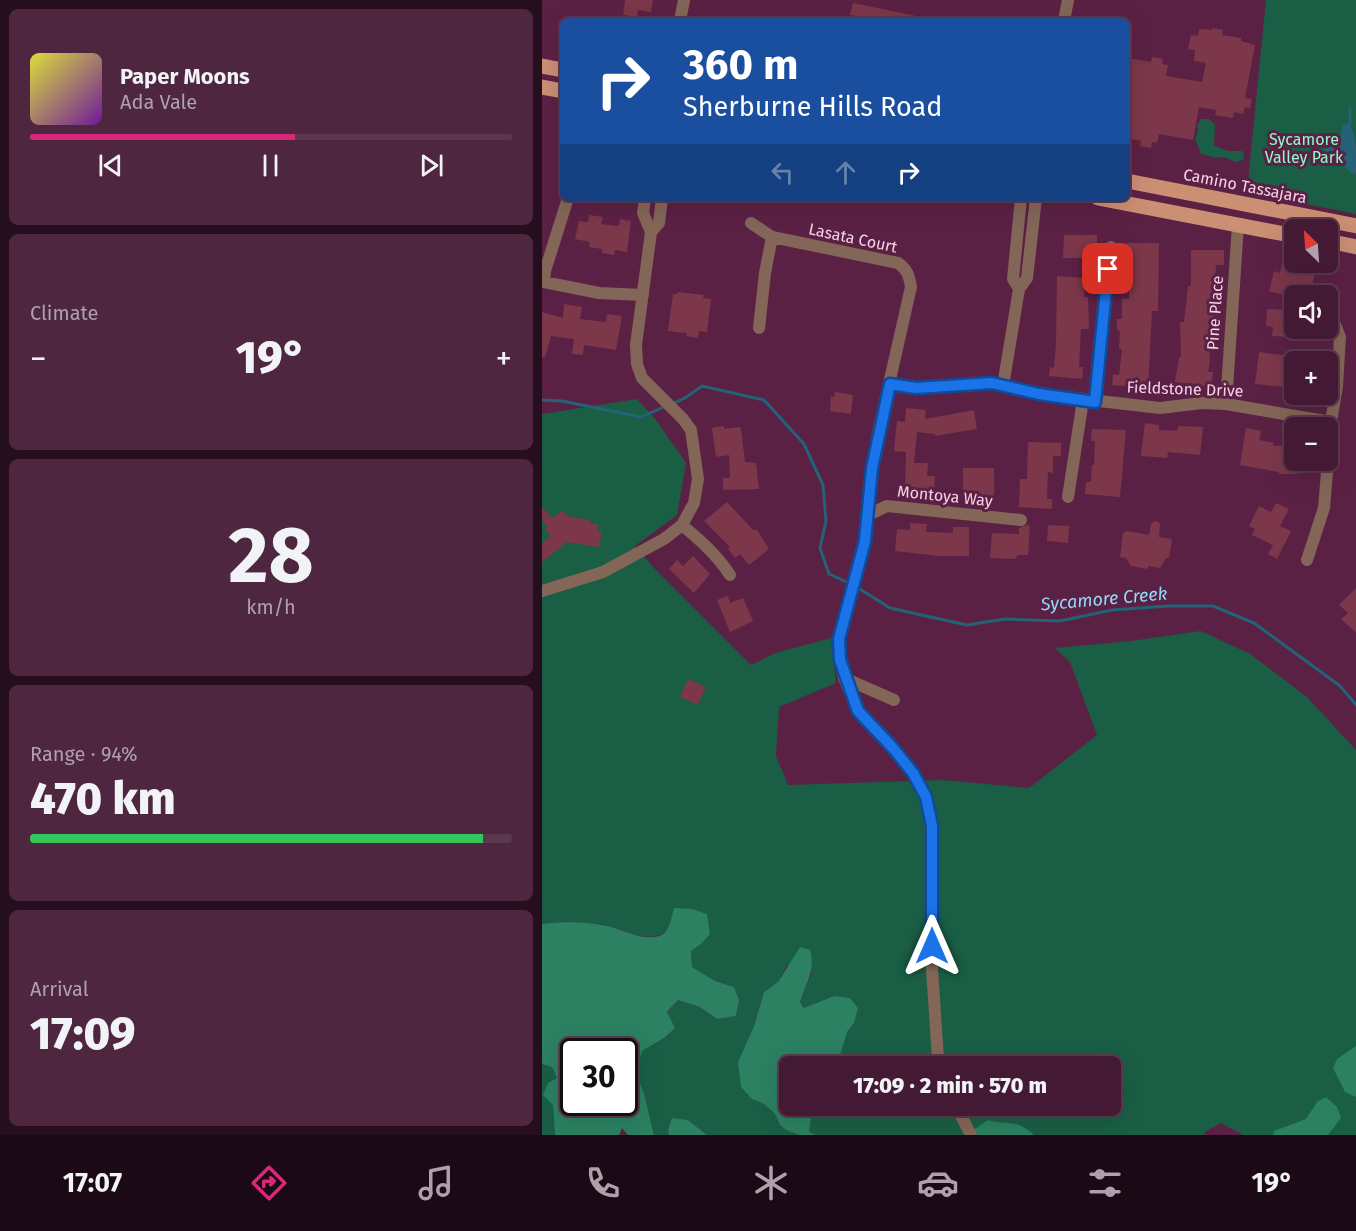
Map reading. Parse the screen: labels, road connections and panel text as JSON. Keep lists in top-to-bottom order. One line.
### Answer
{"streets":{"main road":["Camino Tassajara"],"street":["Lasata Court","Pine Place","Fieldstone Drive","Montoya Way"]},"crossings":[["Lasata Court","Fieldstone Drive"],["Pine Place","Fieldstone Drive"]],"water":["Sycamore Creek"],"parks":["Sycamore Valley Park"],"north":"top left","page":{"turn":["360 m","Sherburne Hills Road"],"song":["Paper Moons","Ada Vale"],"map_buttons":["+","−"],"tile":["Climate",["28","km/h"],["Range · 94%","470 km"],["Arrival","17:09"]],"heat":["−","19°","+"],"limit":"30","trip":"17:09 · 2 min · 570 m","tabs":["17:07","19°"]}}
